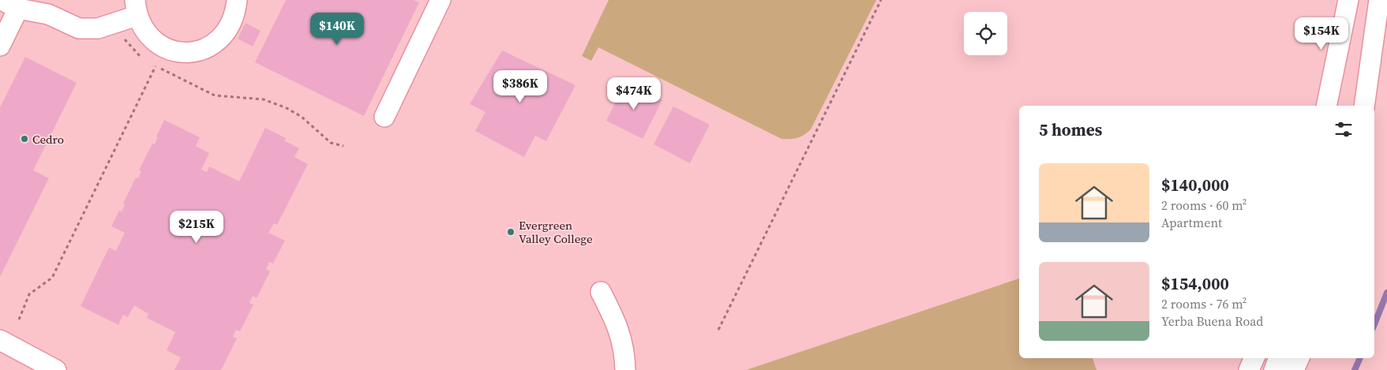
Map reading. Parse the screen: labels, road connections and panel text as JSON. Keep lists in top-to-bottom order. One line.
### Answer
{"places":["Cedro","Evergreen Valley College"],"page":{"price":["$140K","$154K","$386K","$474K","$215K"],"heading":"5 homes","list":[{"name":"$140,000","note":"2 rooms · 60 m² · Apartment"},{"name":"$154,000","note":"2 rooms · 76 m² · Yerba Buena Road"}]}}
